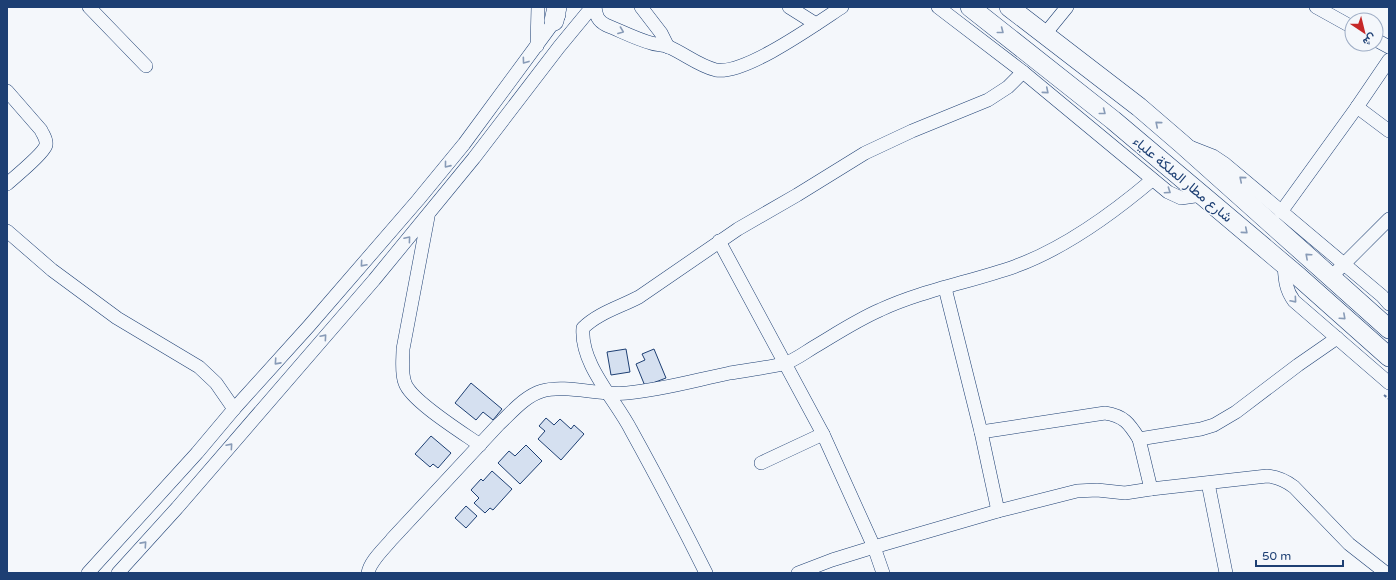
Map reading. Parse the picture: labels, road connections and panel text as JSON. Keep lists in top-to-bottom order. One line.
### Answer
{"streets":{"highway":["شارع مطار الملكة علياء"]},"scale_bar":"50 m","north":"bottom right"}
